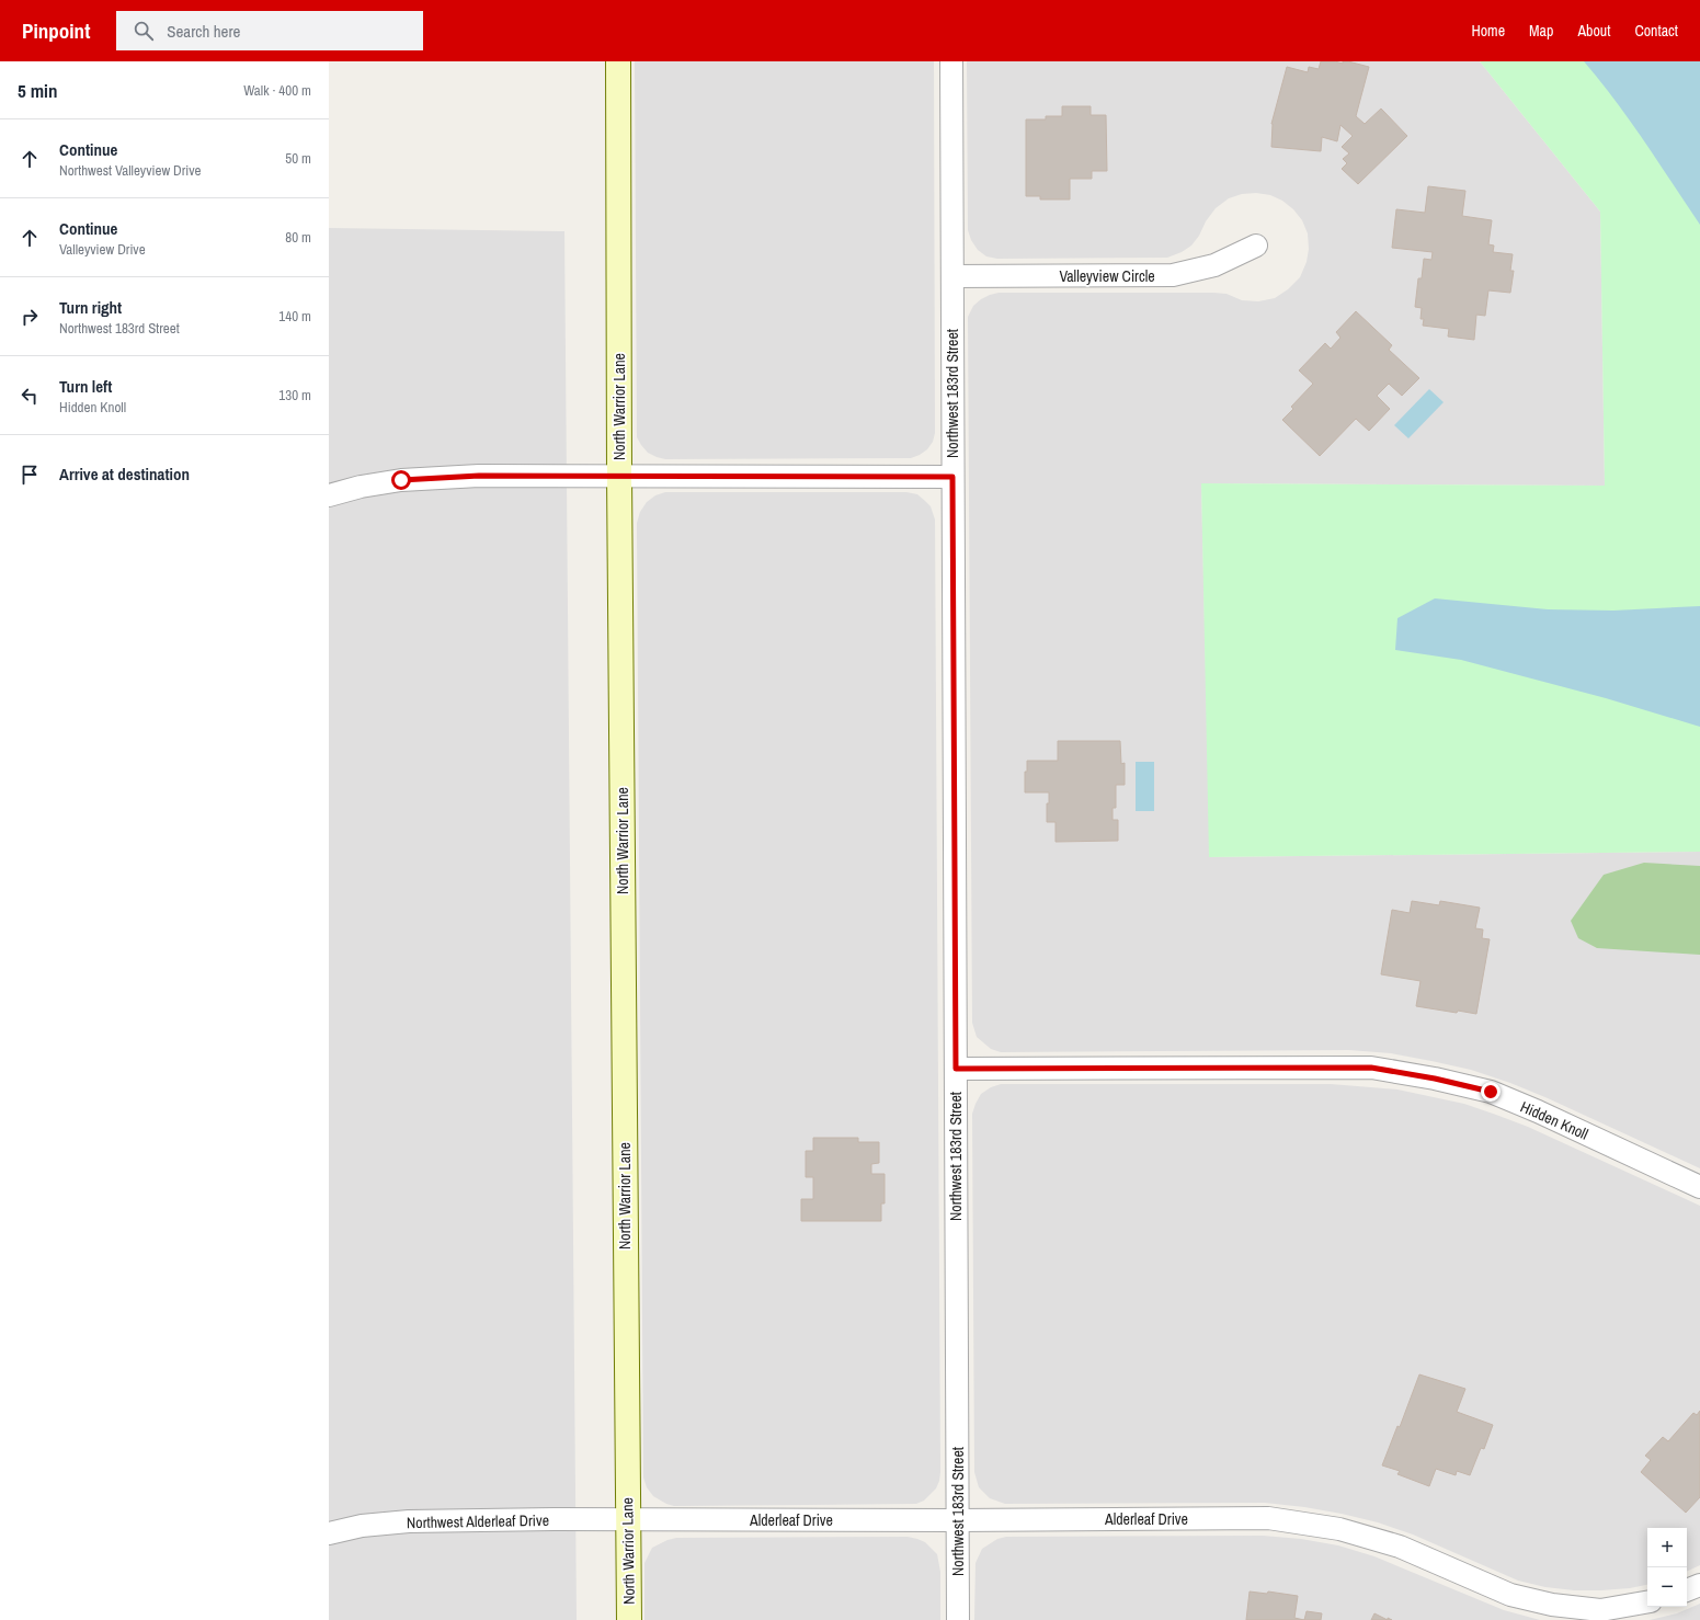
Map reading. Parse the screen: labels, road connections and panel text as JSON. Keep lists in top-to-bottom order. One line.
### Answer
{"streets":{"street":["Valleyview Circle","Northwest 183rd Street","North Warrior Lane","Hidden Knoll","Alderleaf Drive","Northwest Alderleaf Drive"]},"crossings":[["Valleyview Circle","Northwest 183rd Street"],["Northwest 183rd Street","Hidden Knoll"],["Northwest 183rd Street","Alderleaf Drive"],["North Warrior Lane","Alderleaf Drive"],["North Warrior Lane","Northwest Alderleaf Drive"],["Alderleaf Drive","Northwest Alderleaf Drive"]],"page":{"header":"Pinpoint","search":"Search here","nav":["Home","Map","About","Contact"],"heading":["5 min","Walk · 400 m"],"list":[["Continue","Northwest Valleyview Drive","50 m"],["Continue","Valleyview Drive","80 m"],["Turn right","Northwest 183rd Street","140 m"],["Turn left","Hidden Knoll","130 m"],"Arrive at destination"],"map_buttons":["+","−"]}}
